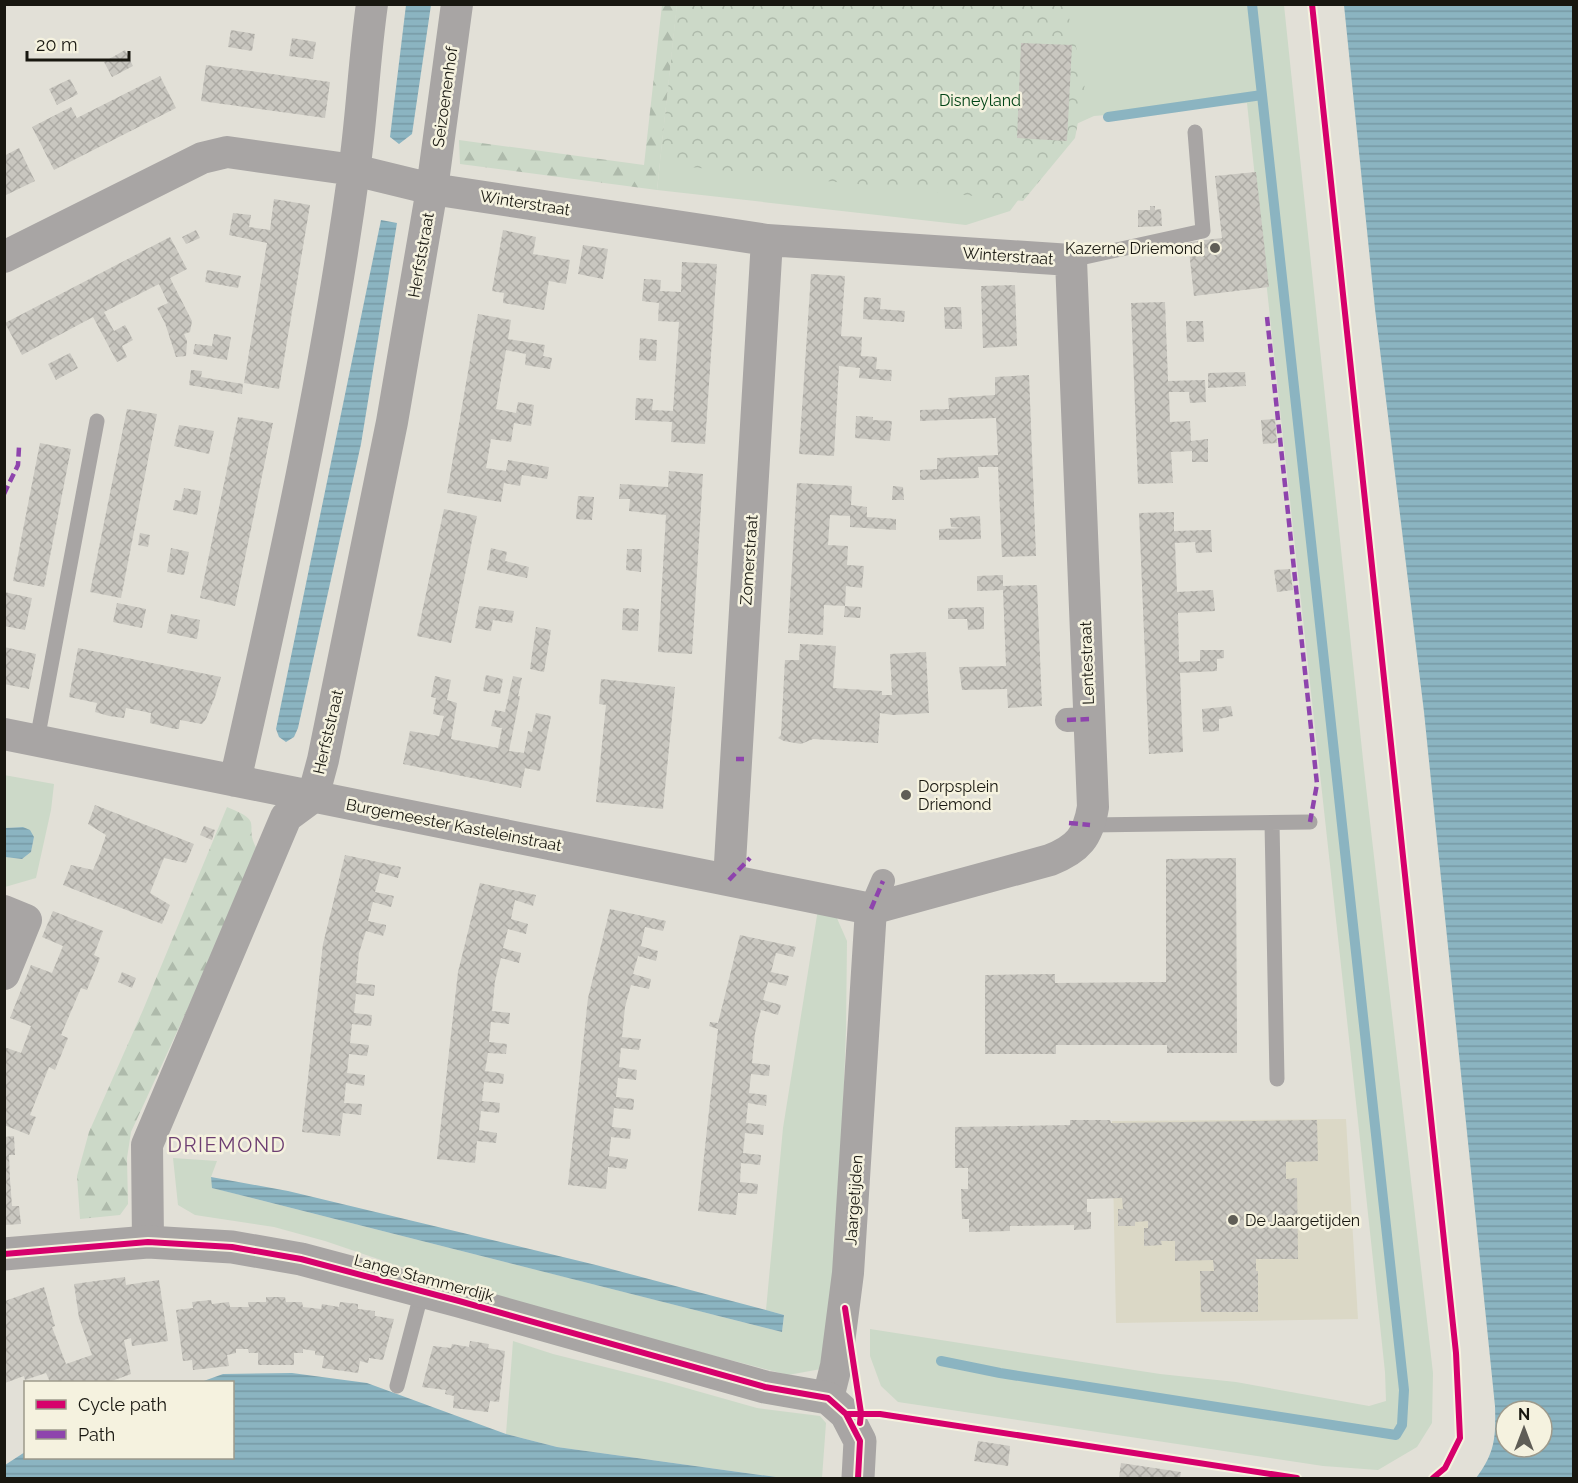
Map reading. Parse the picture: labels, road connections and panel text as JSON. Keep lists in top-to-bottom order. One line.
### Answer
{"streets":{"street":["Seizoenenhof","Winterstraat","Herfststraat","Zomerstraat","Lentestraat","Burgemeester Kasteleinstraat","Jaargetijden","Lange Stammerdijk"]},"crossings":[["Seizoenenhof","Winterstraat"],["Seizoenenhof","Herfststraat"],["Winterstraat","Herfststraat"],["Winterstraat","Zomerstraat"],["Winterstraat","Lentestraat"],["Herfststraat","Burgemeester Kasteleinstraat"],["Herfststraat","Lange Stammerdijk"],["Zomerstraat","Burgemeester Kasteleinstraat"],["Burgemeester Kasteleinstraat","Jaargetijden"],["Jaargetijden","Lange Stammerdijk"]],"districts":["DRIEMOND"],"parks":["Disneyland"],"places":["Kazerne Driemond","Dorpsplein Driemond","De Jaargetijden"],"legend":["Cycle path","Path"],"scale_bar":"20 m","north":"top"}
